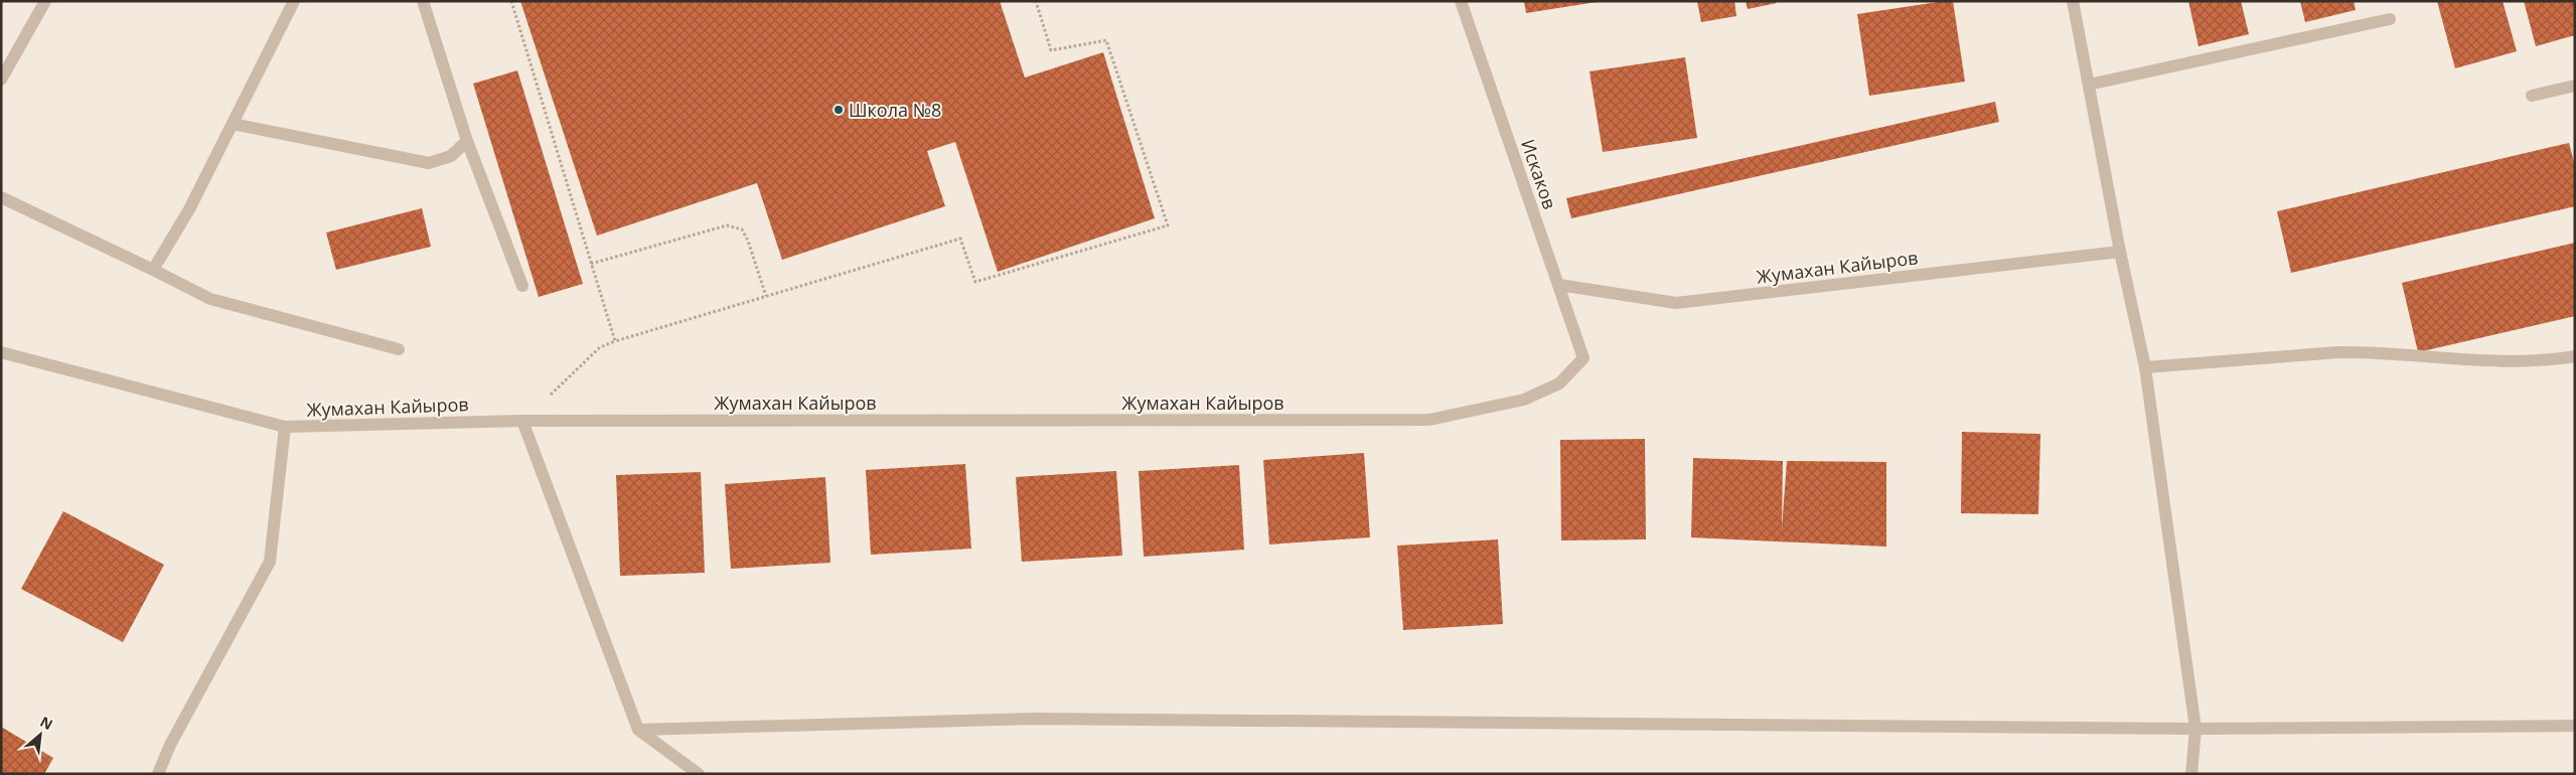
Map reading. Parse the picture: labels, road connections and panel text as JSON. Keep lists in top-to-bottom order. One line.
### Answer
{"streets":{"street":["Искаков","Жумахан Кайыров"]},"crossings":[["Искаков","Жумахан Кайыров"]],"places":["Школа №8"],"north":"top right"}
